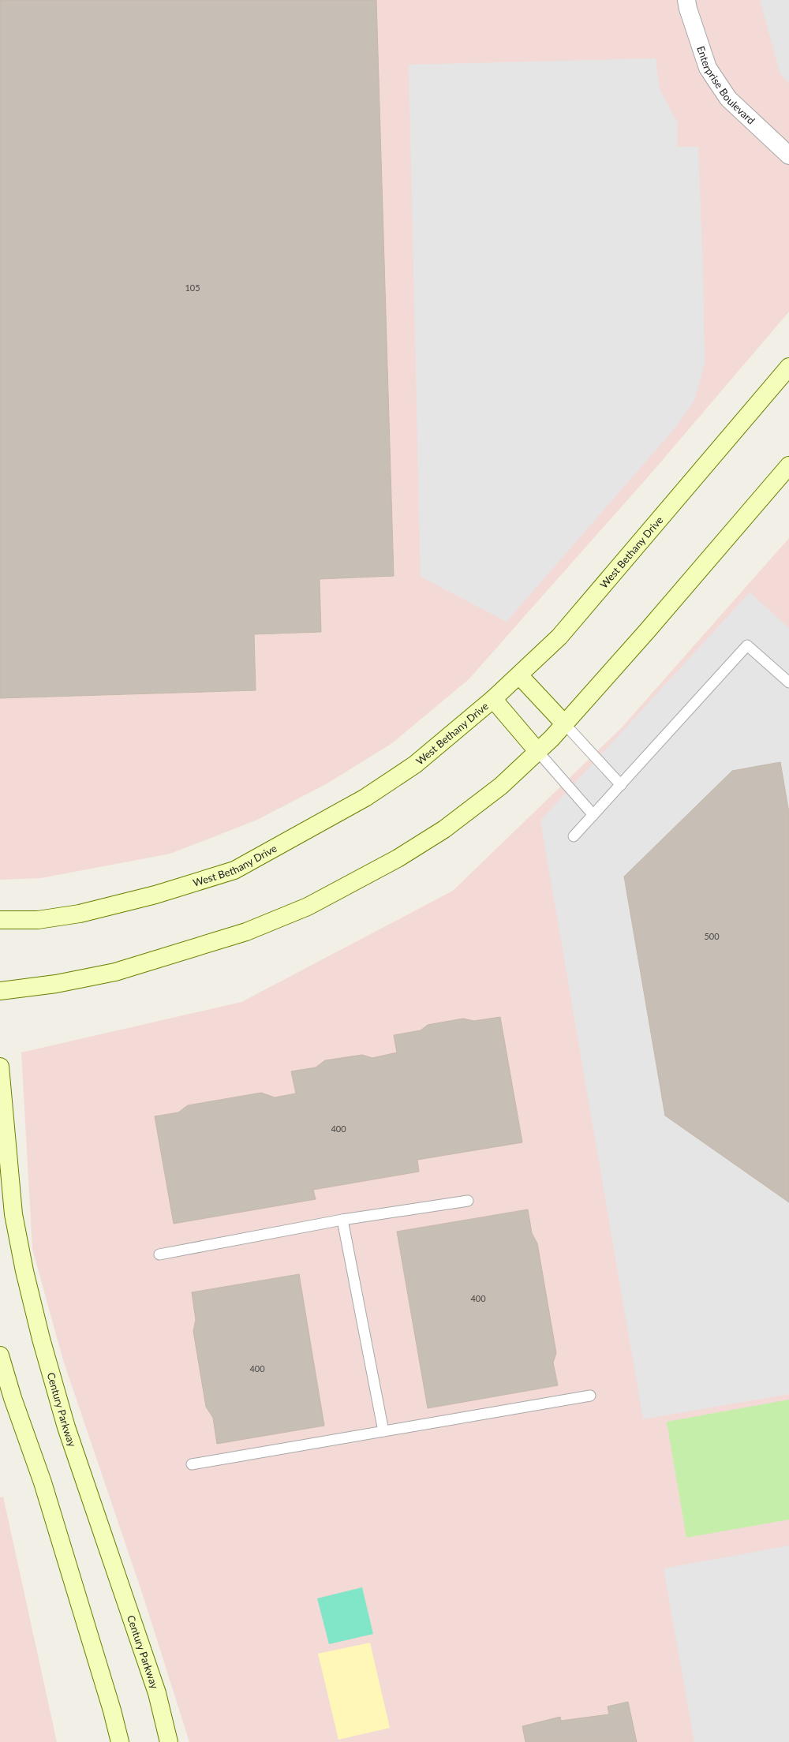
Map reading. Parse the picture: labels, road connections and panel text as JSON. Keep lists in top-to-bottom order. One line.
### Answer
{"streets":{"main road":["West Bethany Drive","Century Parkway"],"street":["Enterprise Boulevard"]},"house_numbers":["105","500","400","400","400"]}
